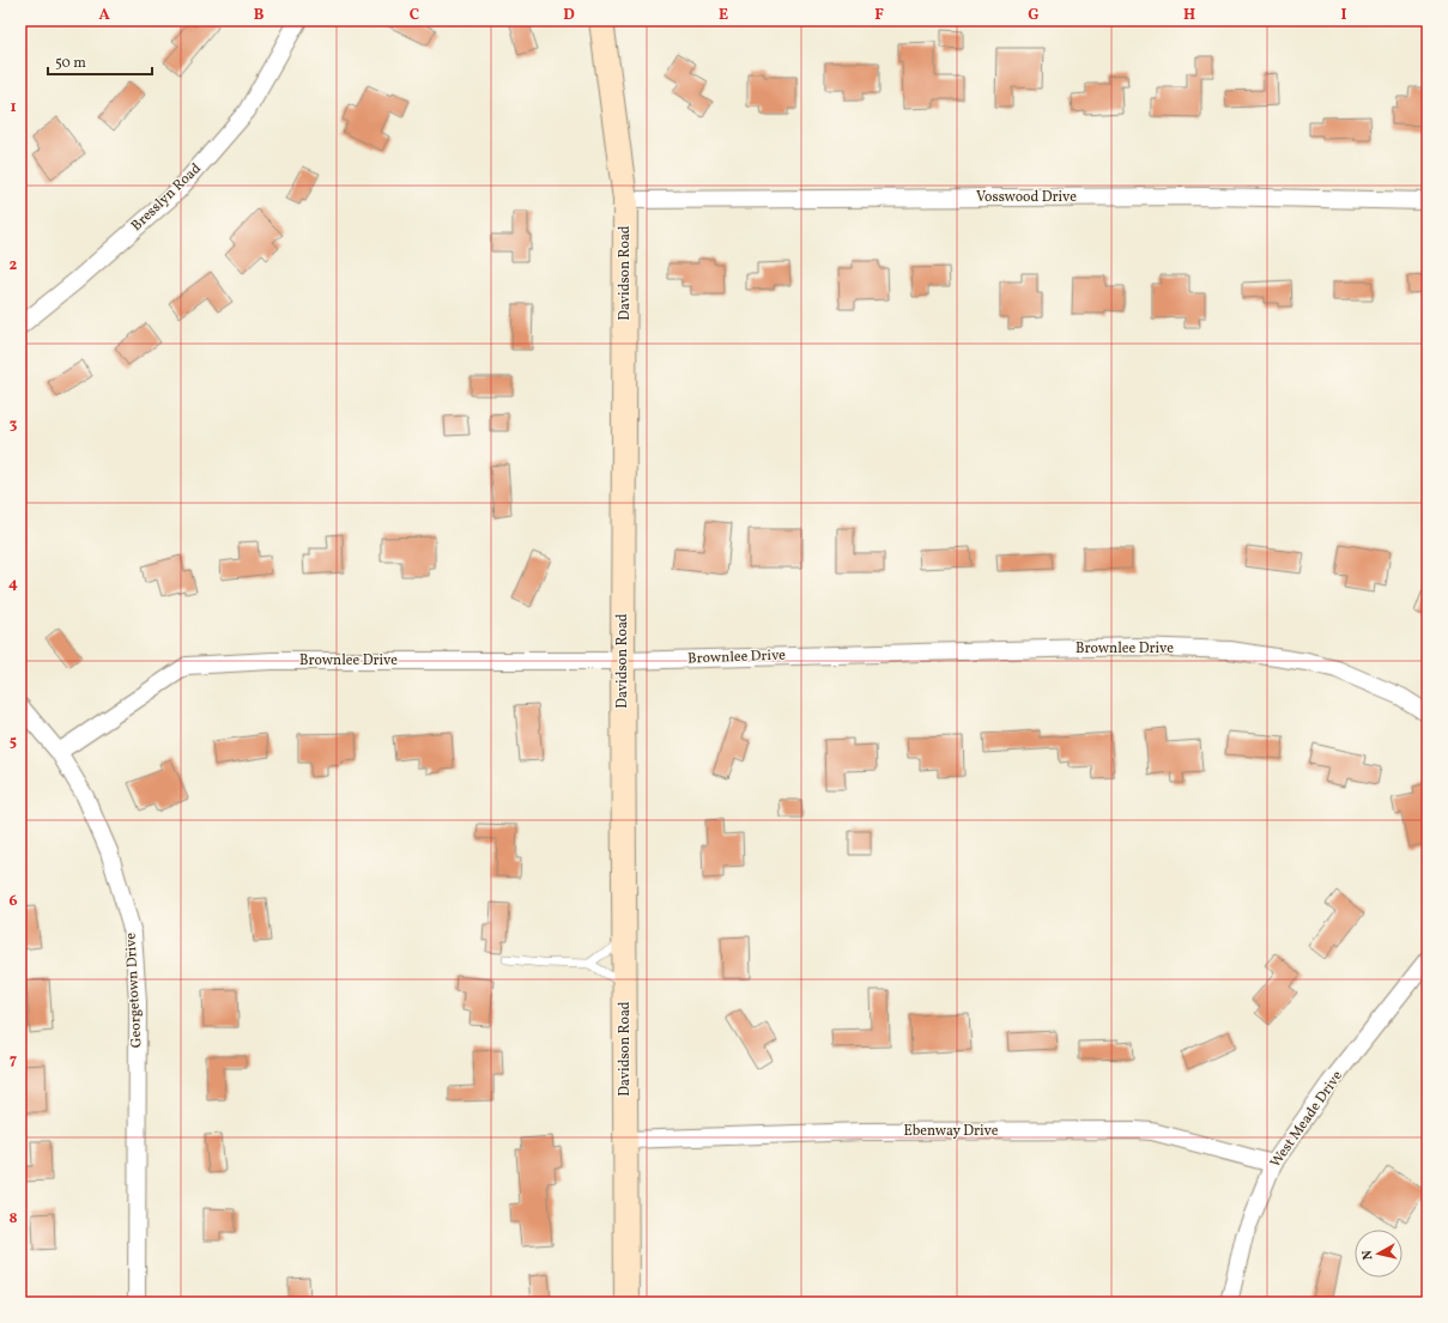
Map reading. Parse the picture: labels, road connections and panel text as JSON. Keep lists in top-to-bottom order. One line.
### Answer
{"streets":{"street":["Bresslyn Road","Vosswood Drive","Davidson Road","Brownlee Drive","Georgetown Drive","West Meade Drive","Ebenway Drive"]},"crossings":[["Vosswood Drive","Davidson Road"],["Davidson Road","Brownlee Drive"],["Davidson Road","Ebenway Drive"],["Brownlee Drive","Georgetown Drive"],["West Meade Drive","Ebenway Drive"]],"scale_bar":"50 m","north":"left","grid":{"columns":["A","B","C","D","E","F","G","H","I"],"rows":["1","2","3","4","5","6","7","8"]}}
